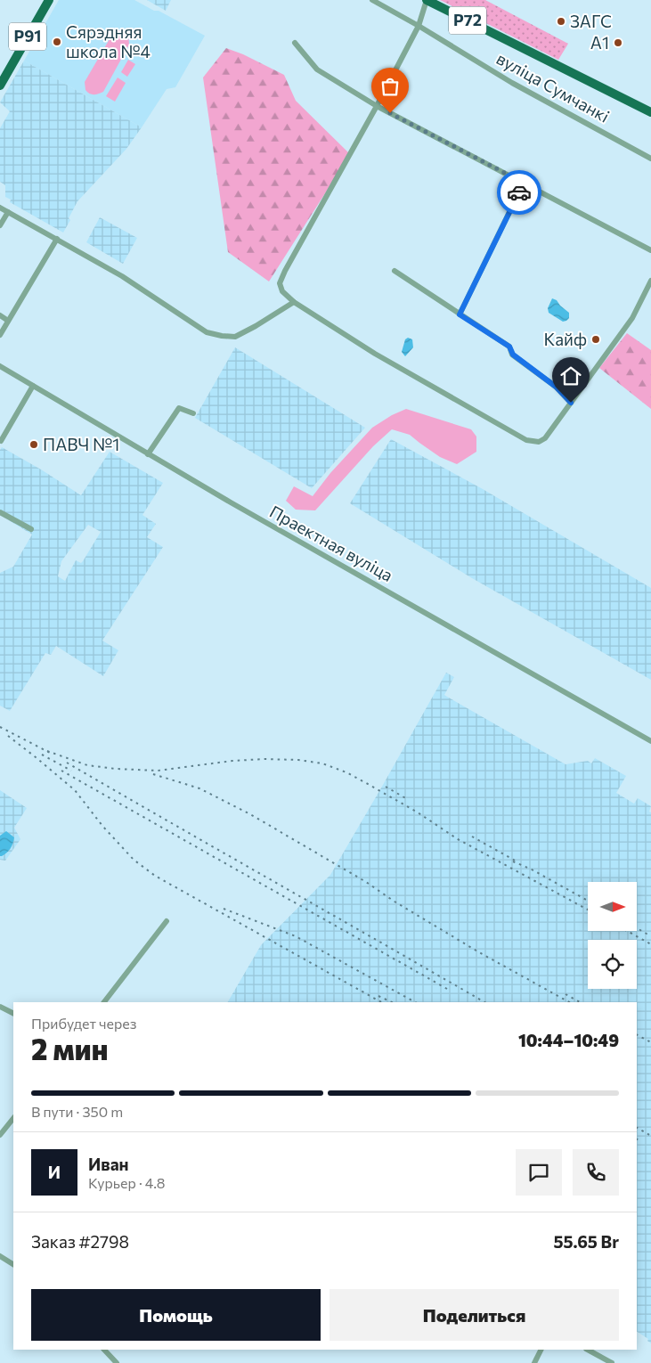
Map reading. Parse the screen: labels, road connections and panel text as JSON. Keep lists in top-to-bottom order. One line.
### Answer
{"streets":{"main road":["Р72","Р91","вуліца Сумчанкі"],"street":["Праектная вуліца"]},"places":["ЗАГС","Сярэдняя школа №4","A1","Кайф","ПАВЧ №1"],"north":"right","page":{"heading":["2 мин","Прибудет через","10:44–10:49"],"panel":["Иван","Курьер · 4.8","Заказ #2798","55.65 Br"],"bar":"В пути · 350 m","round":"И","buttons":["Помощь","Поделиться"]}}
